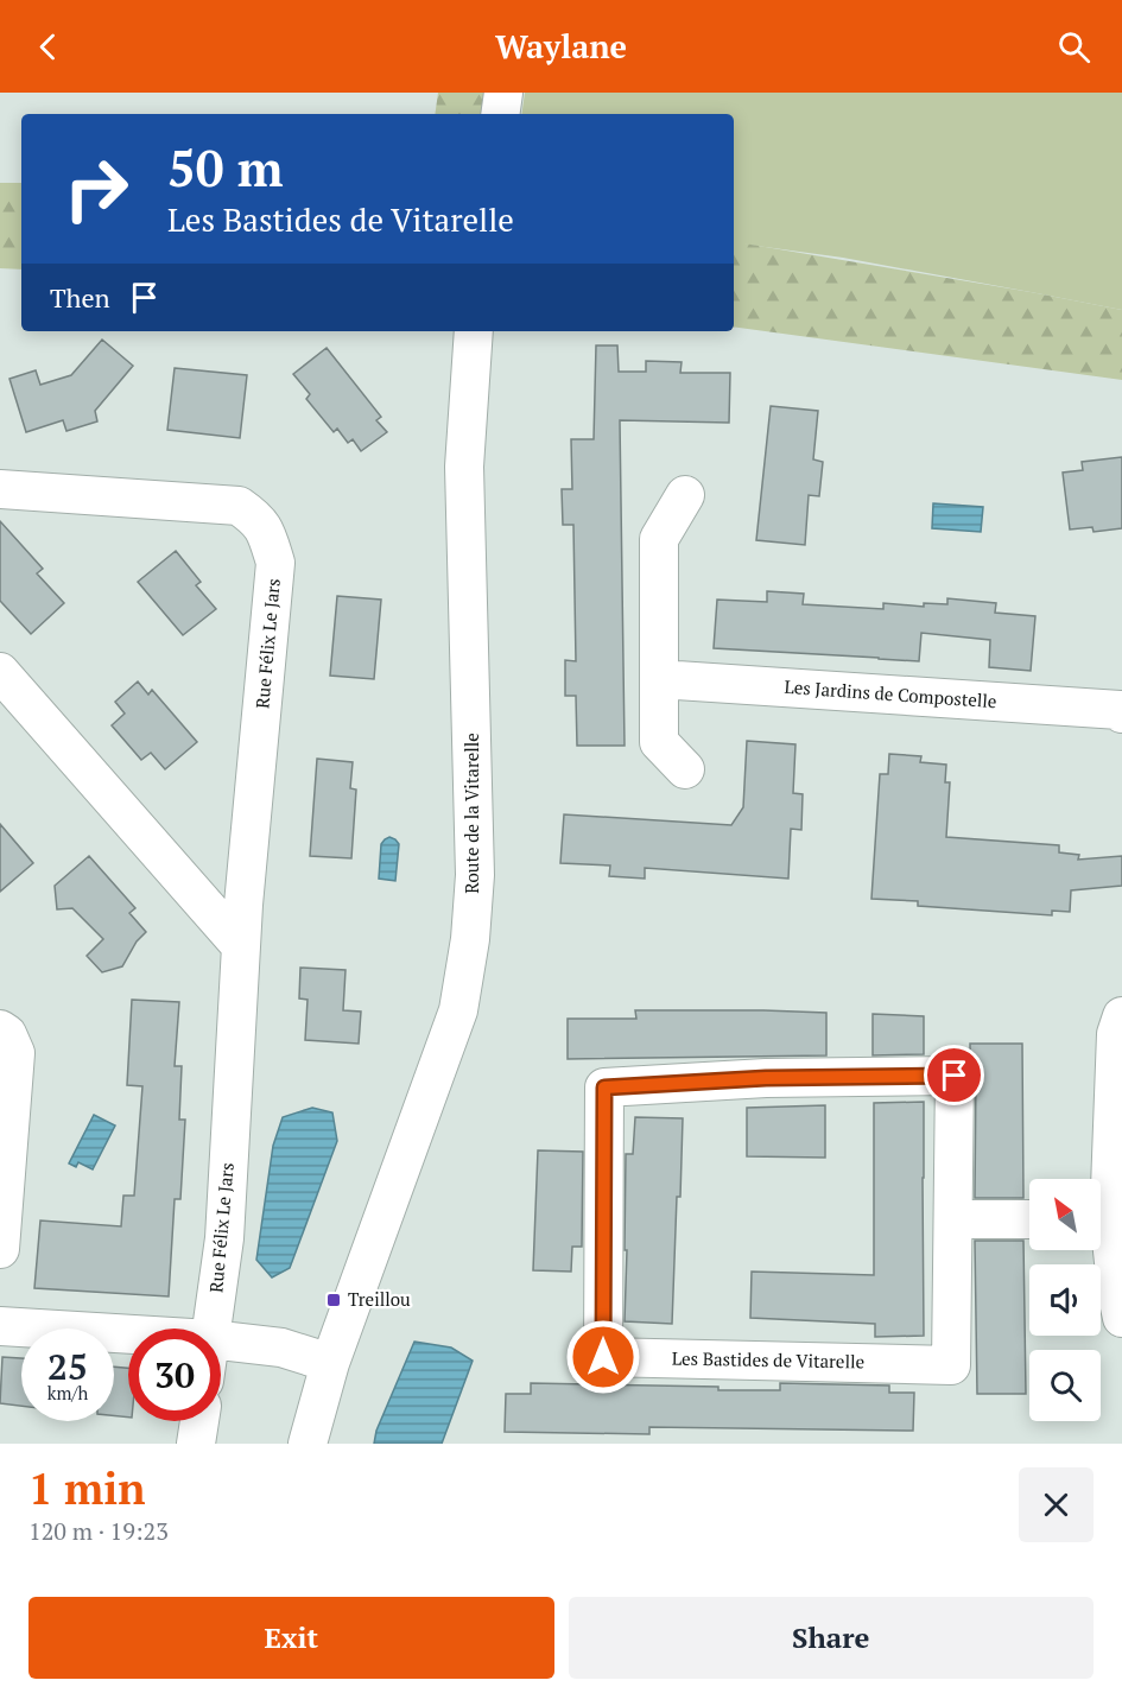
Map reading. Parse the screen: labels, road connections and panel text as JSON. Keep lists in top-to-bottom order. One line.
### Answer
{"streets":{"street":["Rue Félix Le Jars","Les Jardins de Compostelle","Route de la Vitarelle","Les Bastides de Vitarelle"]},"places":{"transit":["Treillou"]},"north":"top left","page":{"header":"Waylane","turn":["50 m","Les Bastides de Vitarelle"],"then":"Then","speed":"25 km/h","limit":"30","heading":["1 min","120 m · 19:23"],"buttons":["Exit","Share"]}}
